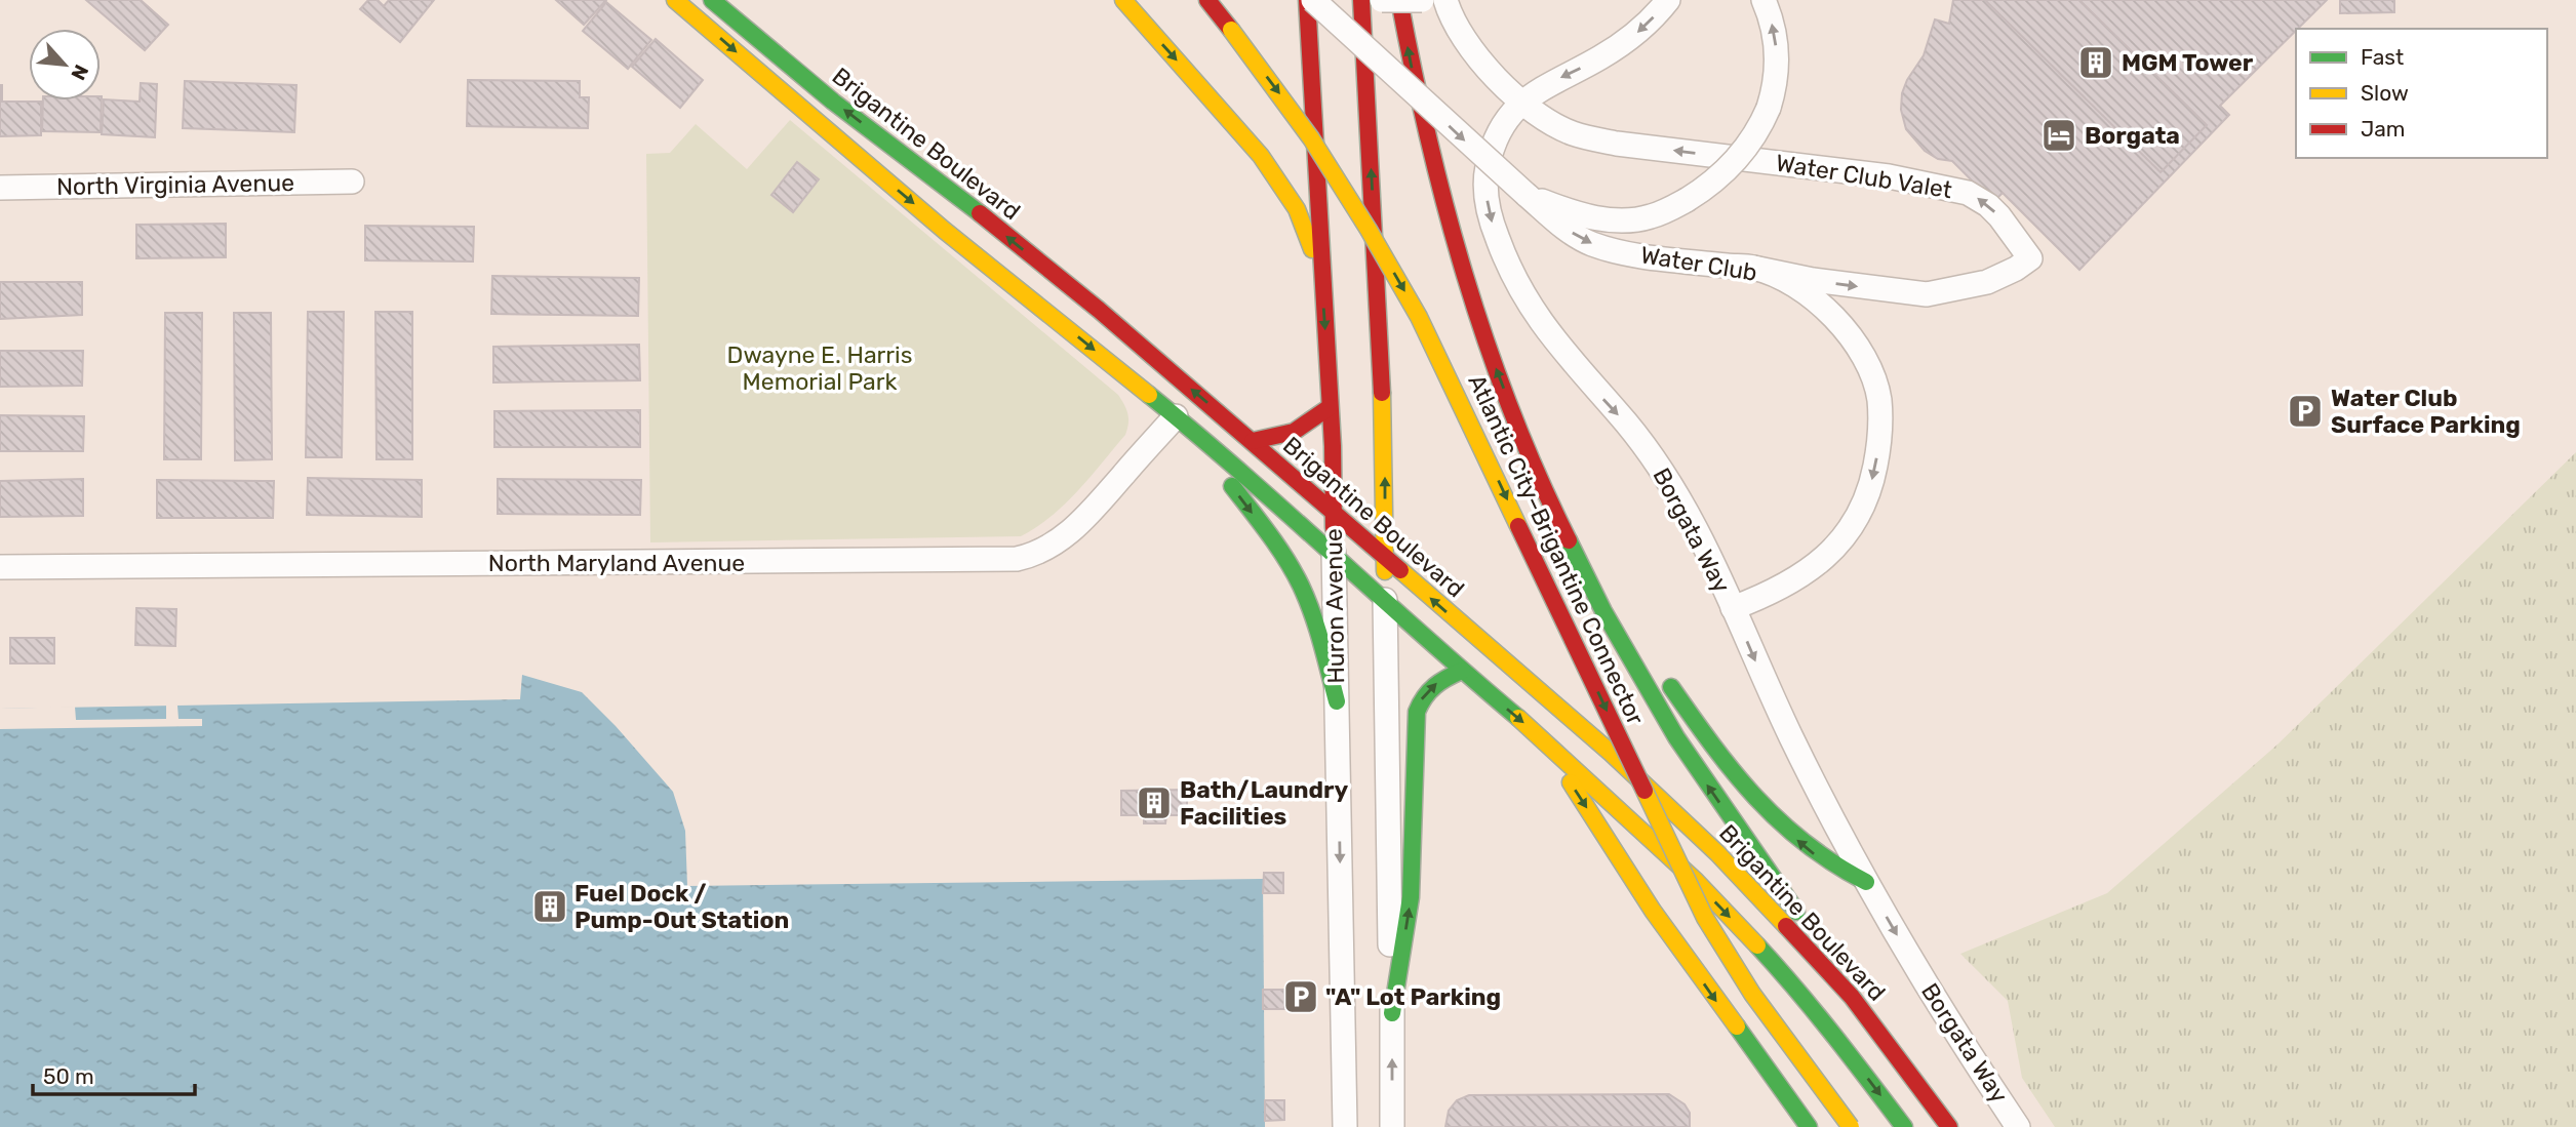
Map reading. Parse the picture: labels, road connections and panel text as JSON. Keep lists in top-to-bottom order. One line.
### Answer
{"streets":{"main road":["Brigantine Boulevard","Atlantic City–Brigantine Connector","Huron Avenue"],"street":["Water Club Valet","North Virginia Avenue","Water Club","Borgata Way","North Maryland Avenue"]},"crossings":[["Brigantine Boulevard","Atlantic City–Brigantine Connector"],["Brigantine Boulevard","North Maryland Avenue"],["Brigantine Boulevard","Huron Avenue"],["Water Club Valet","Water Club"],["Water Club Valet","Borgata Way"],["Water Club","Borgata Way"]],"one_way":["Borgata Way"],"parks":["Dwayne E. Harris Memorial Park"],"places":{"building":["MGM Tower","Bath/Laundry Facilities","Fuel Dock / Pump-Out Station"],"hotel":["Borgata"],"parking":["Water Club Surface Parking","\"A\" Lot Parking"]},"legend":["Fast","Slow","Jam"],"scale_bar":"50 m","north":"bottom right"}
